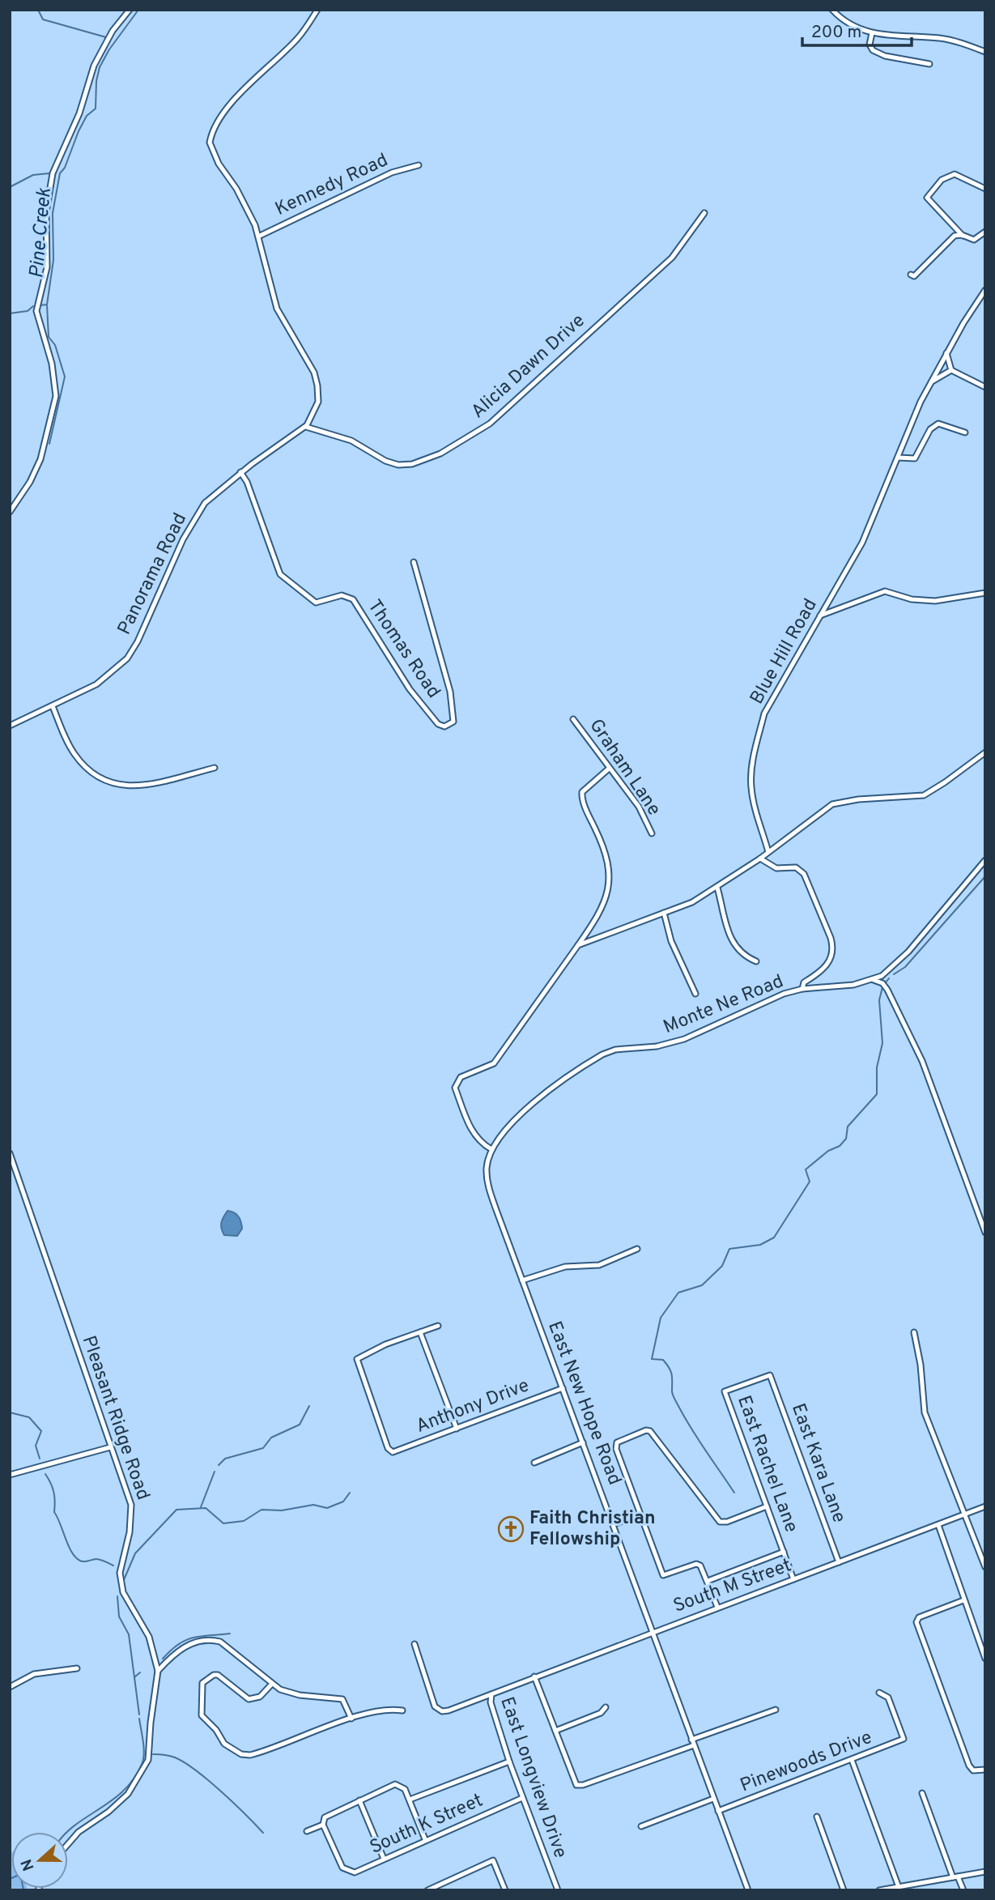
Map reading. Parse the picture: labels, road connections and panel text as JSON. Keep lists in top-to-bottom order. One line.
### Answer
{"streets":{"street":["Kennedy Road","Alicia Dawn Drive","Panorama Road","Thomas Road","Blue Hill Road","Graham Lane","Monte Ne Road","East New Hope Road","Anthony Drive","Pleasant Ridge Road","East Kara Lane","East Rachel Lane","South M Street","Pinewoods Drive","East Longview Drive","South K Street"]},"crossings":[["Kennedy Road","Panorama Road"],["Alicia Dawn Drive","Panorama Road"],["Panorama Road","Thomas Road"],["Monte Ne Road","East New Hope Road"],["East New Hope Road","Anthony Drive"],["East New Hope Road","South M Street"],["East New Hope Road","Pinewoods Drive"],["East Kara Lane","East Rachel Lane"],["East Kara Lane","South M Street"],["East Rachel Lane","South M Street"],["South M Street","East Longview Drive"],["East Longview Drive","South K Street"]],"water":["Pine Creek"],"places":{"church":["Faith Christian Fellowship"]},"scale_bar":"200 m","north":"left"}
